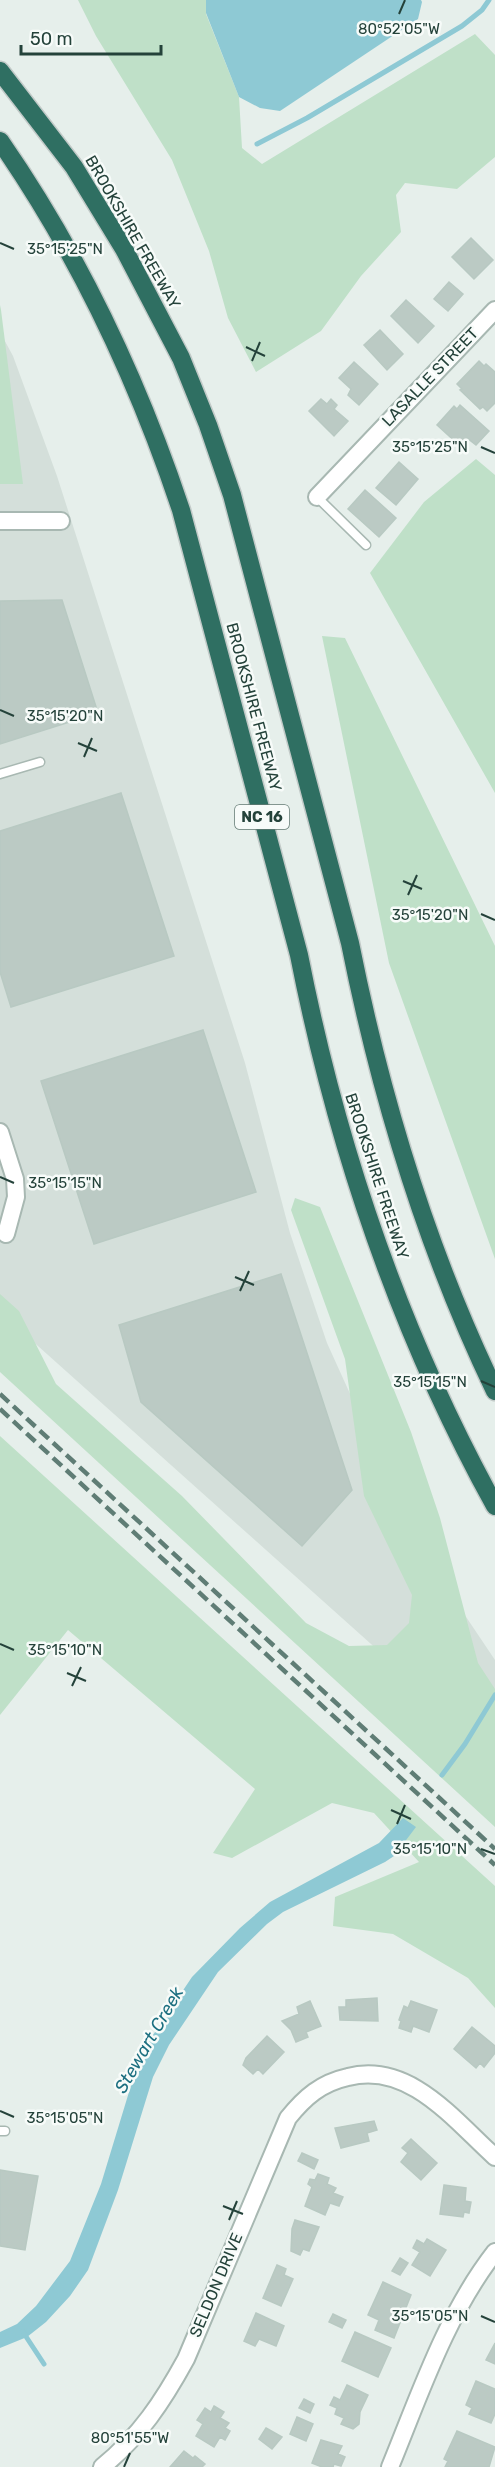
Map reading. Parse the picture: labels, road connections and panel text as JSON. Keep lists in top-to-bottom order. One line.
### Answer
{"streets":{"highway":["BROOKSHIRE FREEWAY","NC 16"],"street":["LASALLE STREET","SELDON DRIVE"]},"water":["Stewart Creek"],"scale_bar":"50 m","coordinates":["80°52'05\"W","35°15'25\"N","35°15'20\"N","35°15'15\"N","35°15'10\"N","35°15'05\"N","80°51'55\"W"]}
